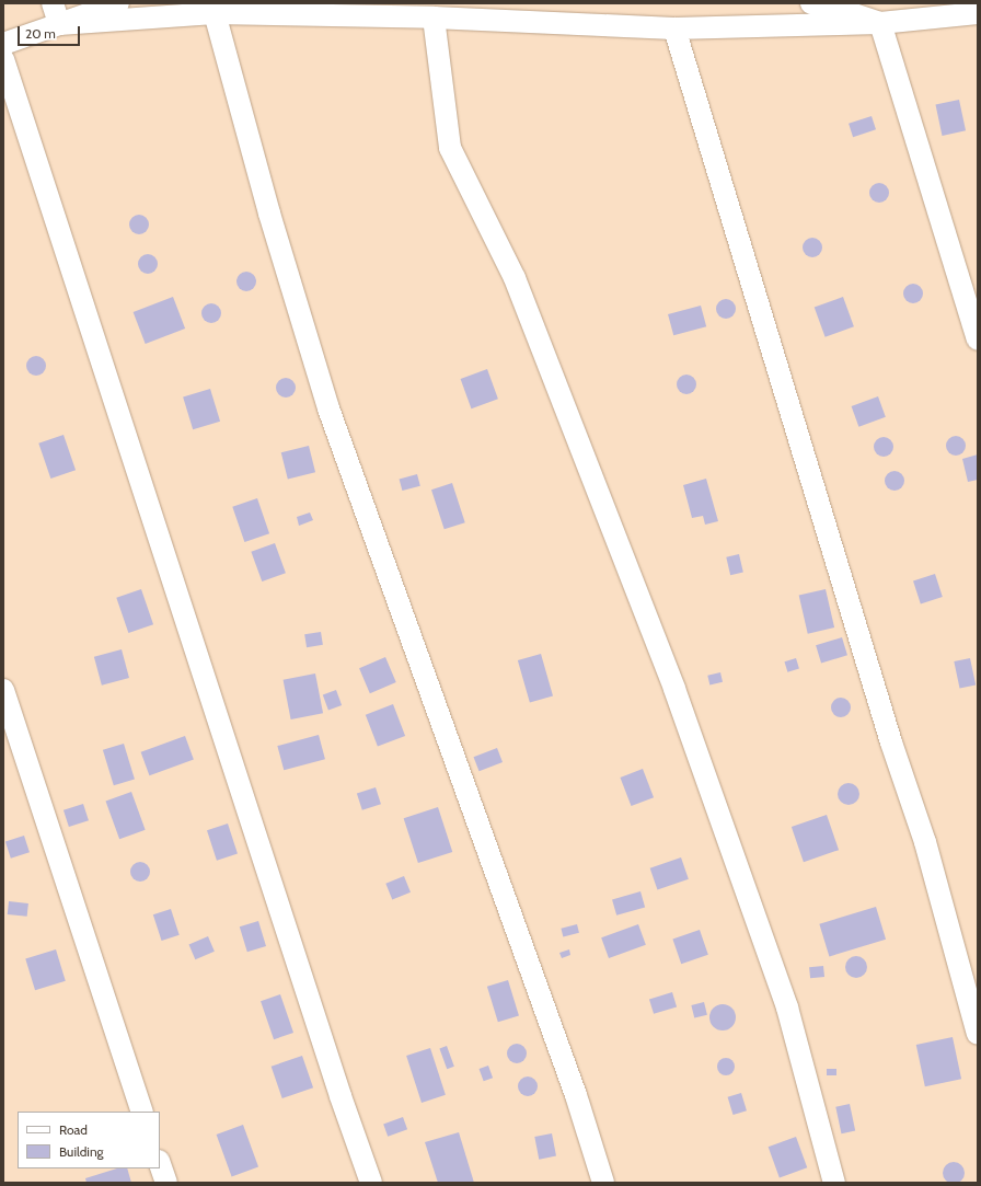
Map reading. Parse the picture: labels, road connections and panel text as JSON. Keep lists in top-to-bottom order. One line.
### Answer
{"legend":["Road","Building"],"scale_bar":"20 m"}
